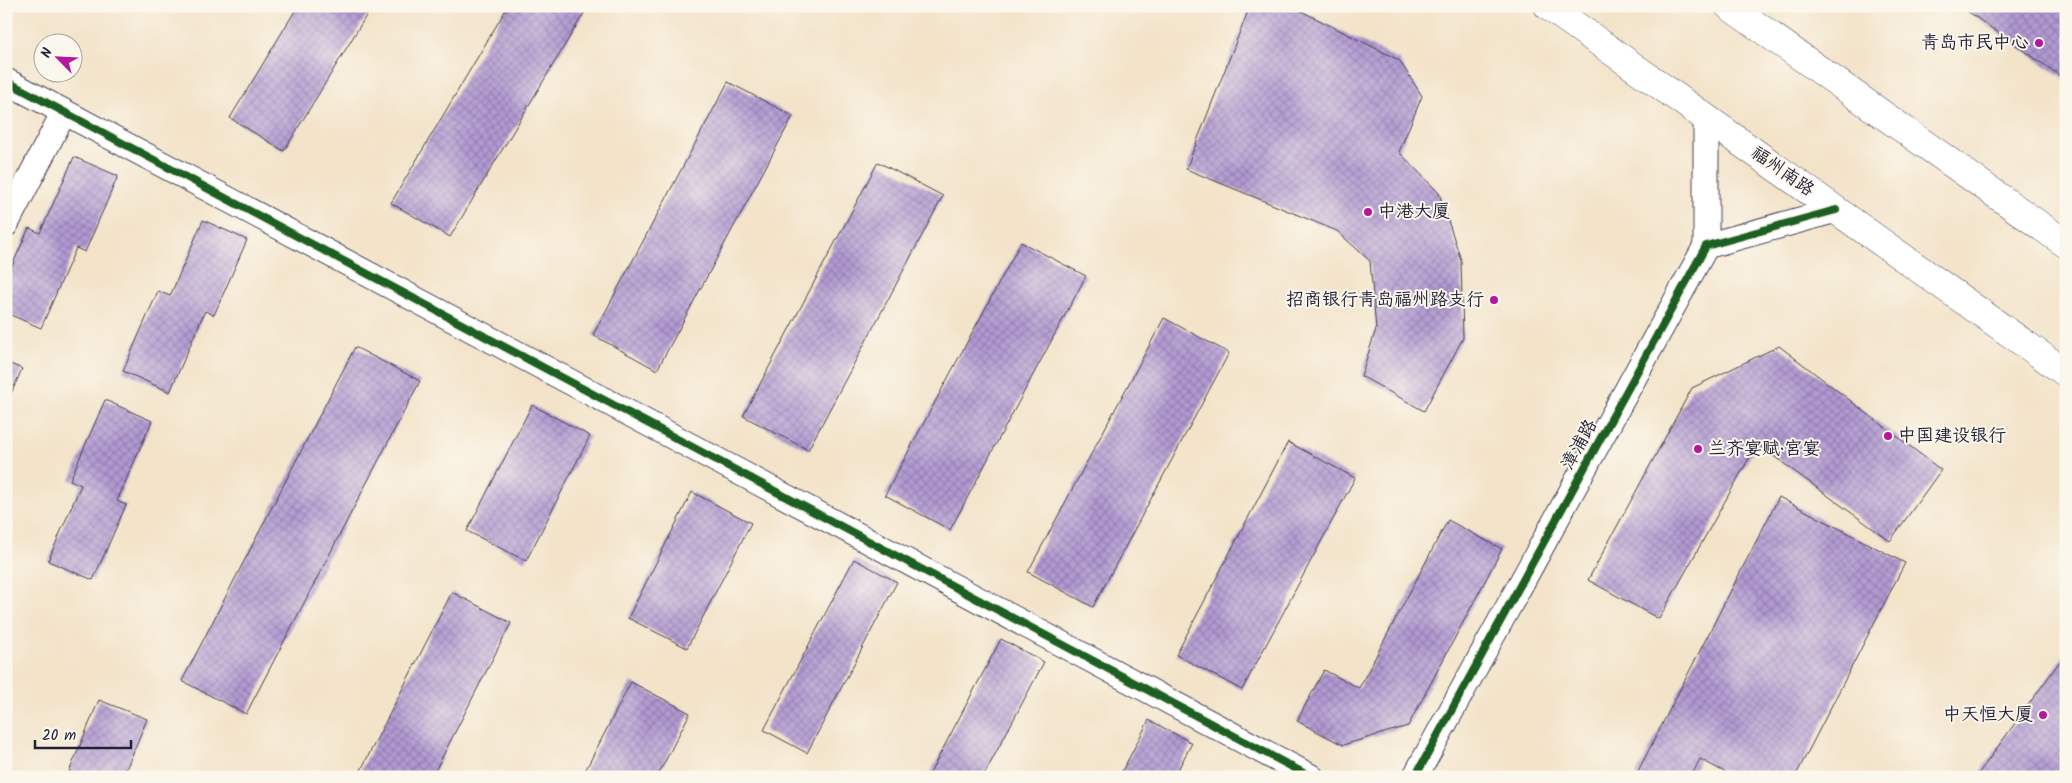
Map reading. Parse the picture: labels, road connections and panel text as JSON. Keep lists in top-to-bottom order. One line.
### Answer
{"streets":{"main road":["福州南路"],"street":["漳浦路"]},"places":["青岛市民中心","中港大厦","招商银行青岛福州路支行","中国建设银行","兰齐宴赋·宫宴","中天恒大厦"],"scale_bar":"20 m","north":"top left"}
